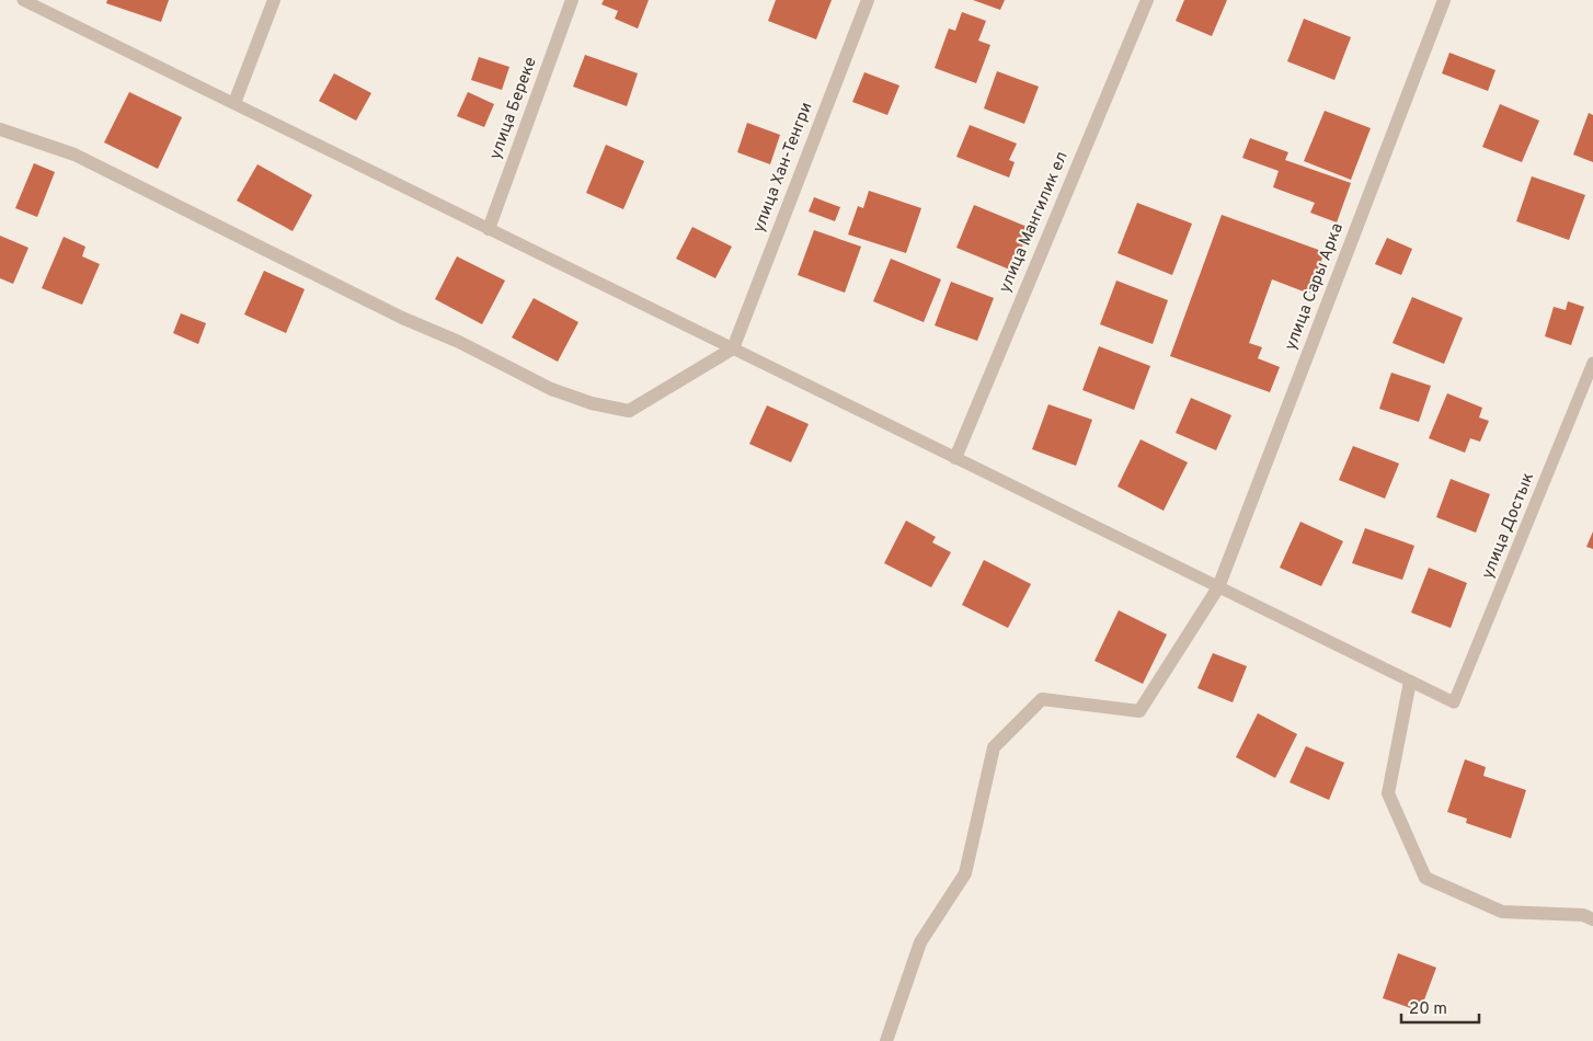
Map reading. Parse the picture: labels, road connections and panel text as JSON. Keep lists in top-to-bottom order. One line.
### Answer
{"streets":{"street":["улица Береке","улица Хан-Тенгри","улица Мангилик ел","улица Сары Арка"],"lane":["улица Достык"]},"scale_bar":"20 m"}
